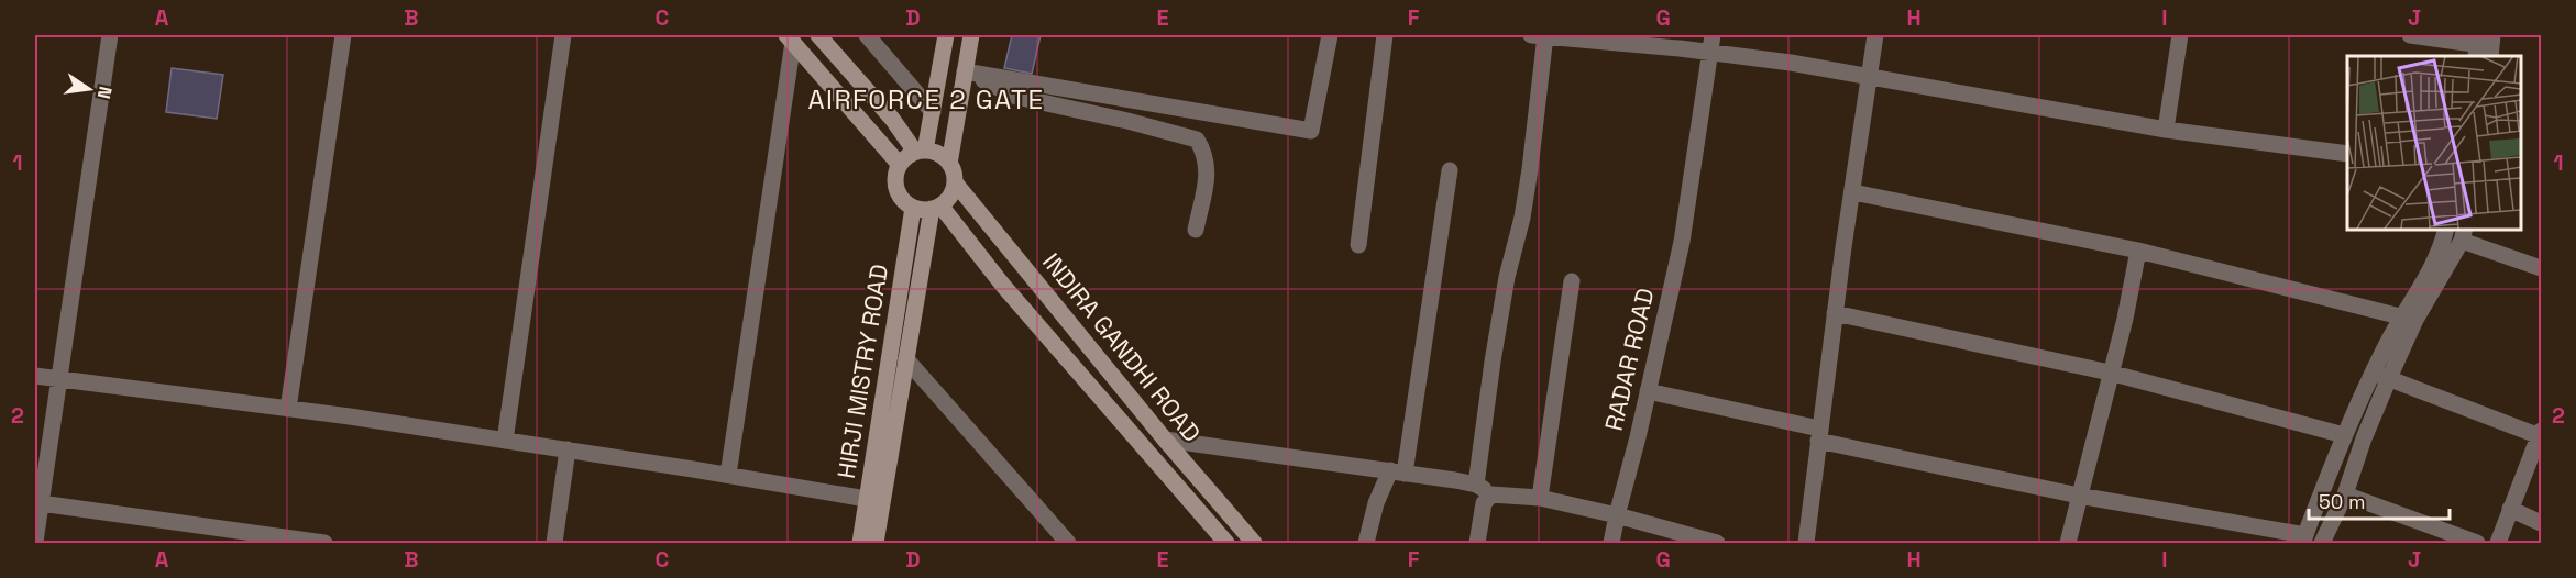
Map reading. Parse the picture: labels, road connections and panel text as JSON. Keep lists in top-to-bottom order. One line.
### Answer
{"streets":{"main road":["INDIRA GANDHI ROAD","HIRJI MISTRY ROAD"],"street":["RADAR ROAD"]},"crossings":[["INDIRA GANDHI ROAD","HIRJI MISTRY ROAD"]],"districts":["AIRFORCE 2 GATE"],"scale_bar":"50 m","north":"right","grid":{"columns":["A","B","C","D","E","F","G","H","I","J"],"rows":["1","2"]}}
